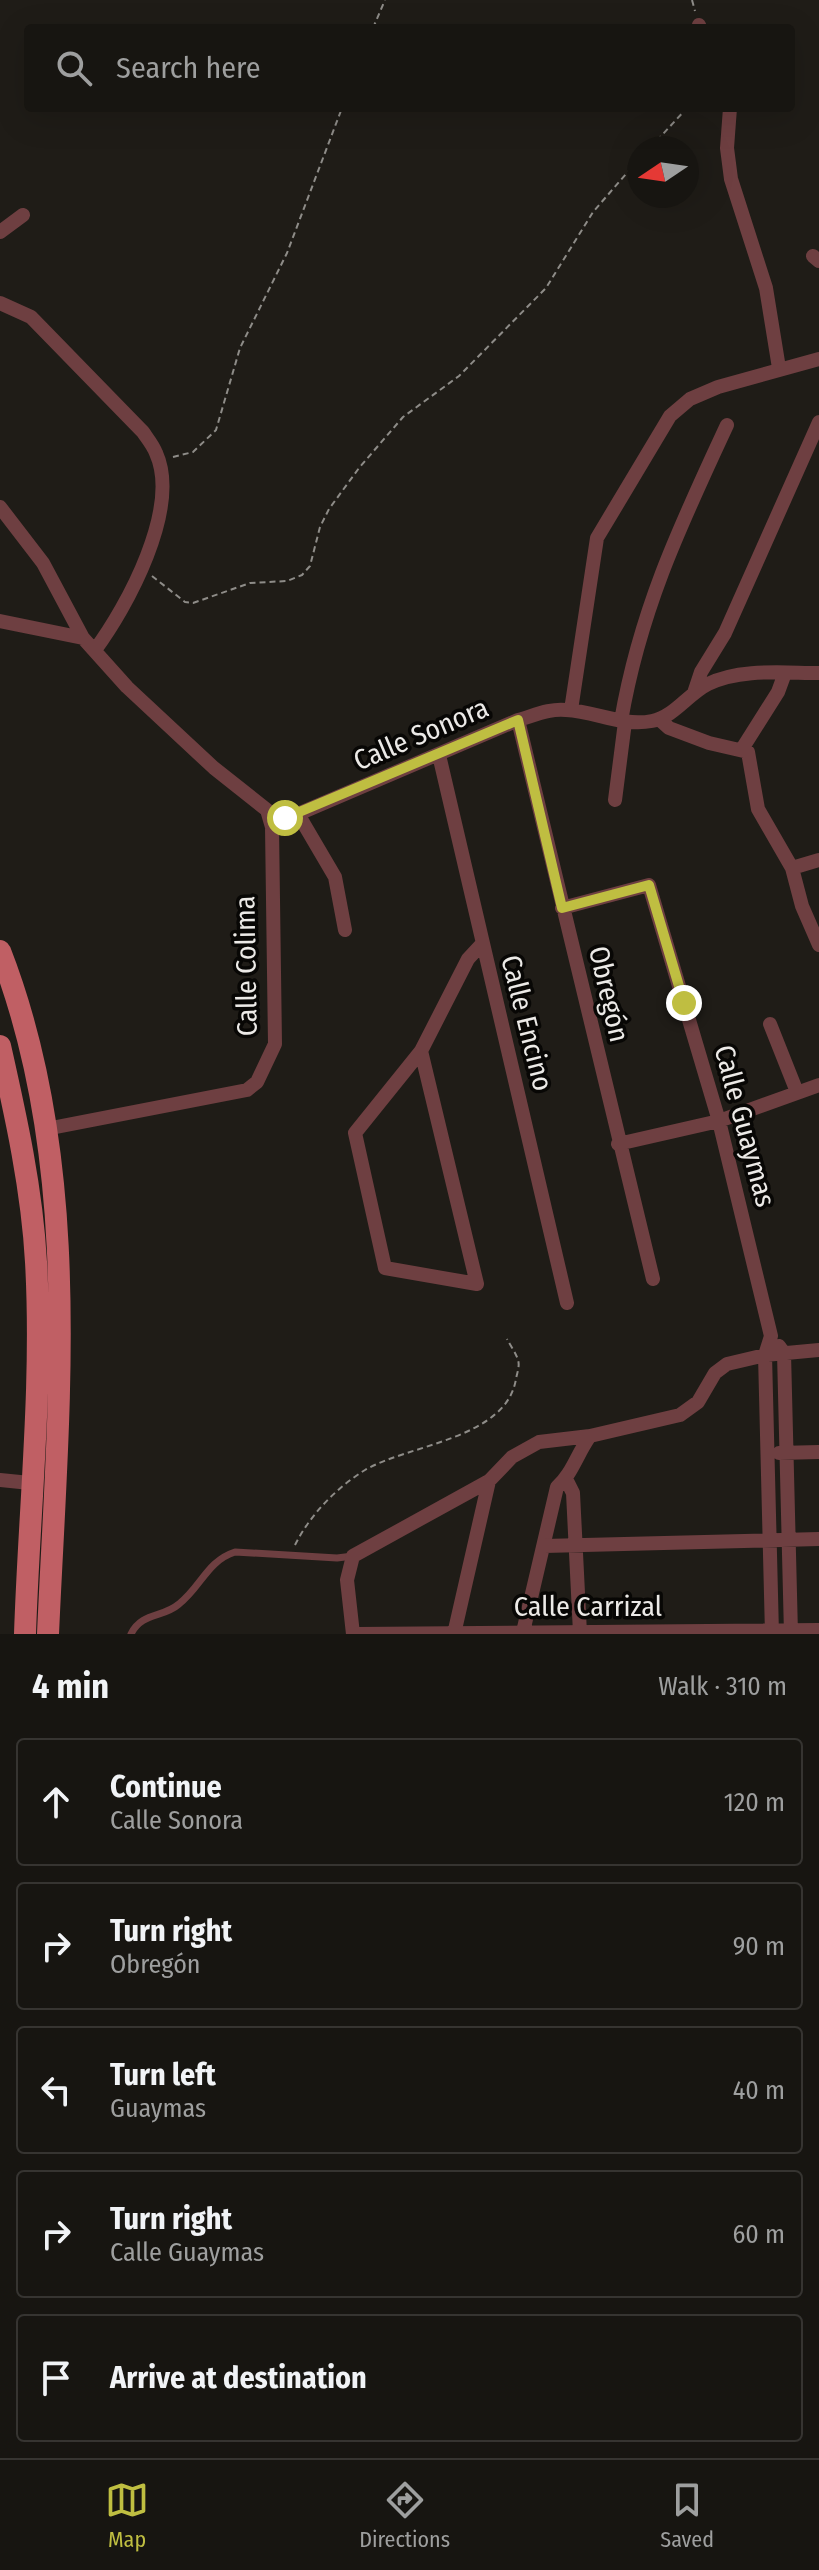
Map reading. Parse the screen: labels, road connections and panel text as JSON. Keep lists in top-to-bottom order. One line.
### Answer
{"streets":{"street":["Calle Sonora","Calle Colima","Obregón","Calle Encino","Calle Guaymas","Calle Carrizal"]},"crossings":[["Calle Sonora","Calle Colima"],["Calle Sonora","Obregón"],["Calle Sonora","Calle Encino"],["Obregón","Calle Guaymas"]],"north":"left","page":{"search":"Search here","heading":["4 min","Walk · 310 m"],"list":[["Continue","Calle Sonora","120 m"],["Turn right","Obregón","90 m"],["Turn left","Guaymas","40 m"],["Turn right","Calle Guaymas","60 m"],"Arrive at destination"],"nav":["Map","Directions","Saved"]}}
